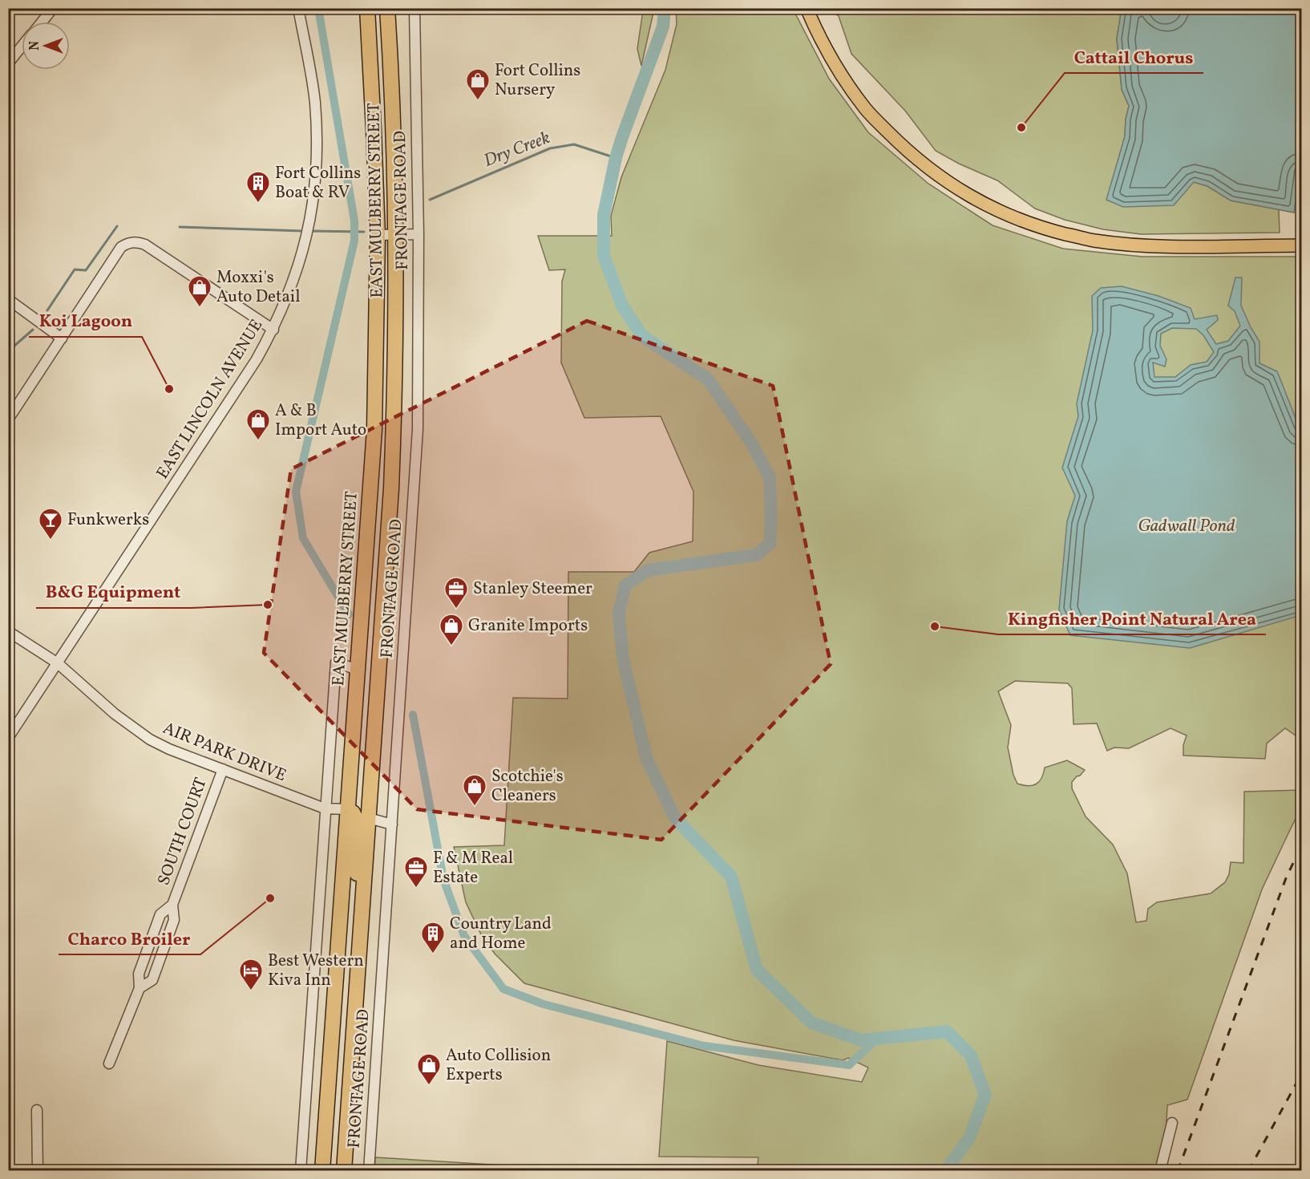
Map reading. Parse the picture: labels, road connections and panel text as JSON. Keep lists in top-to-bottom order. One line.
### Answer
{"streets":{"highway":["EAST MULBERRY STREET"],"street":["FRONTAGE ROAD","EAST LINCOLN AVENUE","AIR PARK DRIVE","SOUTH COURT"]},"crossings":[["EAST MULBERRY STREET","FRONTAGE ROAD"],["EAST MULBERRY STREET","AIR PARK DRIVE"],["FRONTAGE ROAD","AIR PARK DRIVE"],["EAST LINCOLN AVENUE","AIR PARK DRIVE"],["AIR PARK DRIVE","SOUTH COURT"]],"water":["Dry Creek","Gadwall Pond"],"places":{"shop":["Fort Collins Nursery","Moxxi's Auto Detail","A & B Import Auto","Granite Imports","Scotchie's Cleaners","Auto Collision Experts"],"other":["Cattail Chorus","Koi Lagoon","B&G Equipment","Kingfisher Point Natural Area","Charco Broiler"],"building":["Fort Collins Boat & RV","Country Land and Home"],"bar":["Funkwerks"],"office":["Stanley Steemer","F & M Real Estate"],"hotel":["Best Western Kiva Inn"]},"north":"left"}
